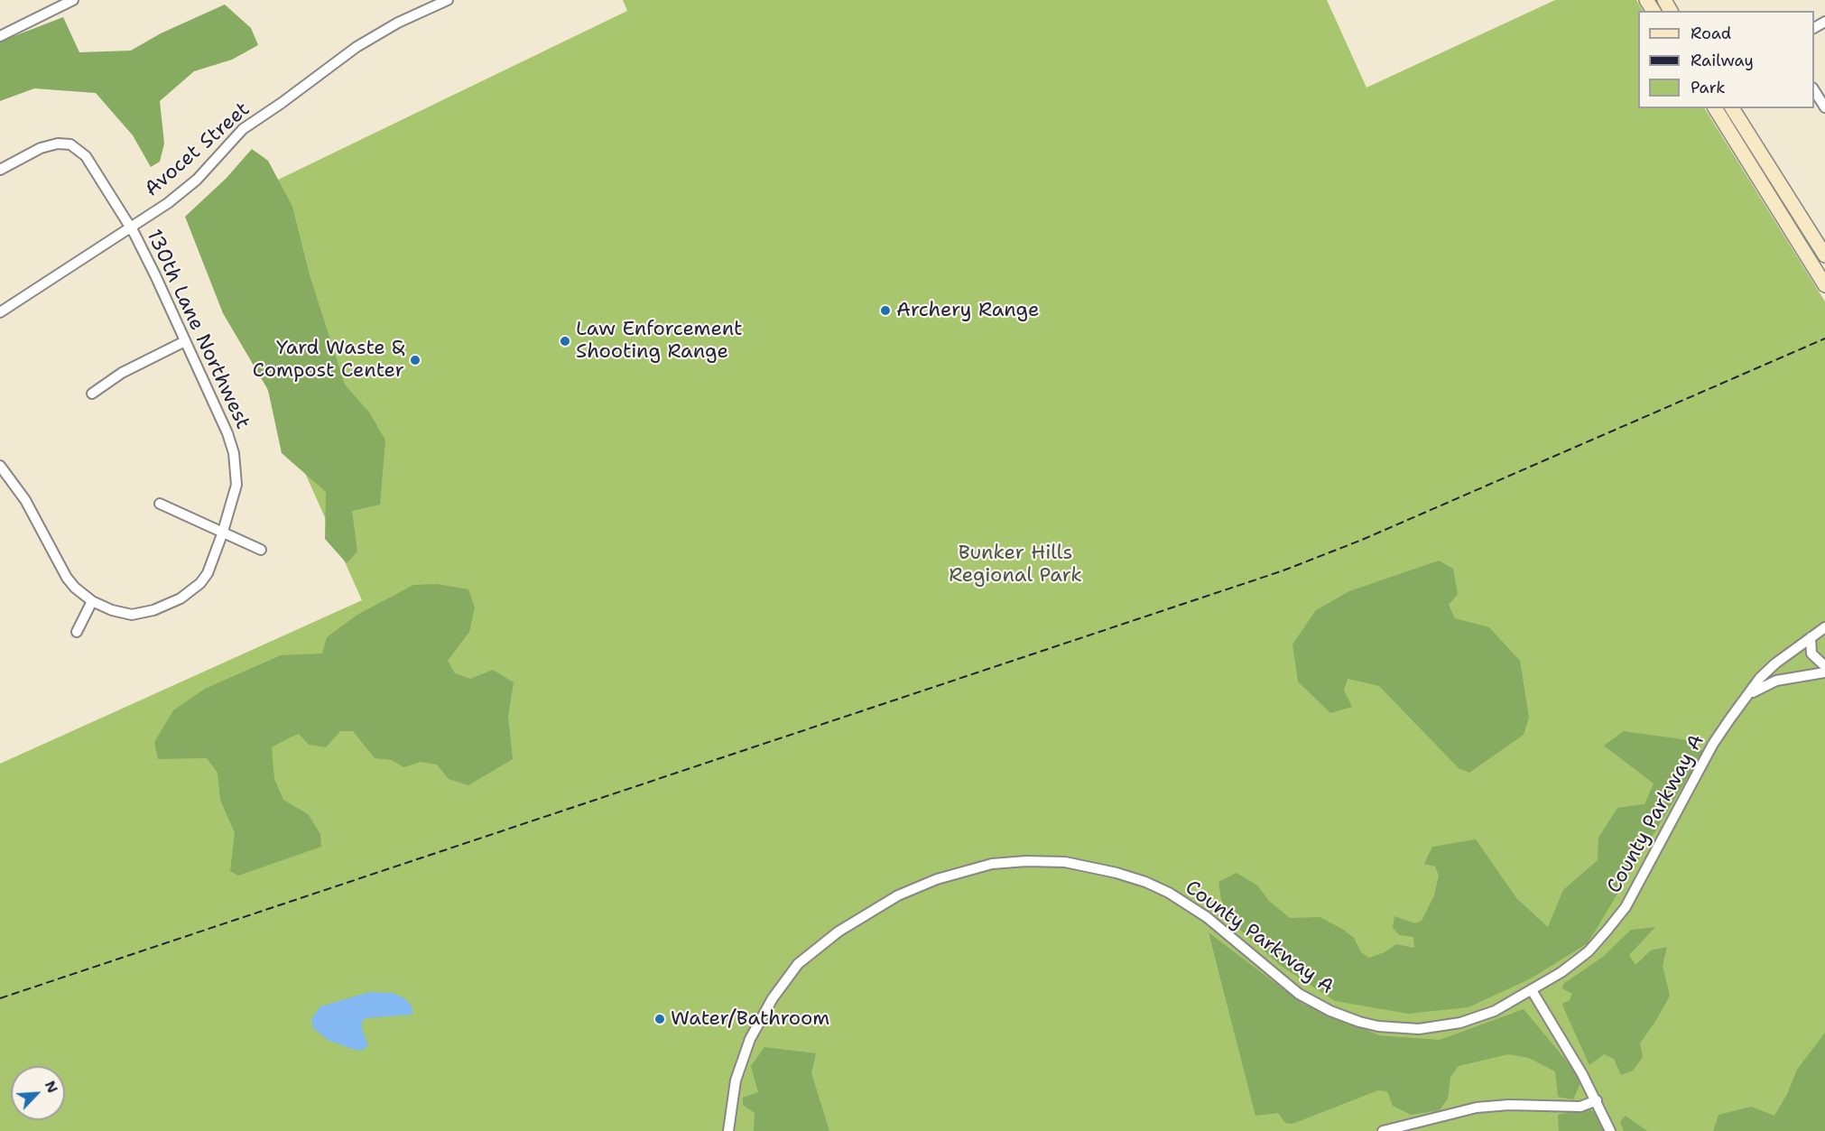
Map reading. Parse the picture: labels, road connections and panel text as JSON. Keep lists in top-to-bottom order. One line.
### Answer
{"streets":{"street":["Avocet Street","130th Lane Northwest","County Parkway A"]},"crossings":[["Avocet Street","130th Lane Northwest"]],"parks":["Bunker Hills Regional Park"],"places":["Archery Range","Law Enforcement Shooting Range","Yard Waste & Compost Center","Water/Bathroom"],"legend":["Road","Railway","Park"],"north":"top right"}
